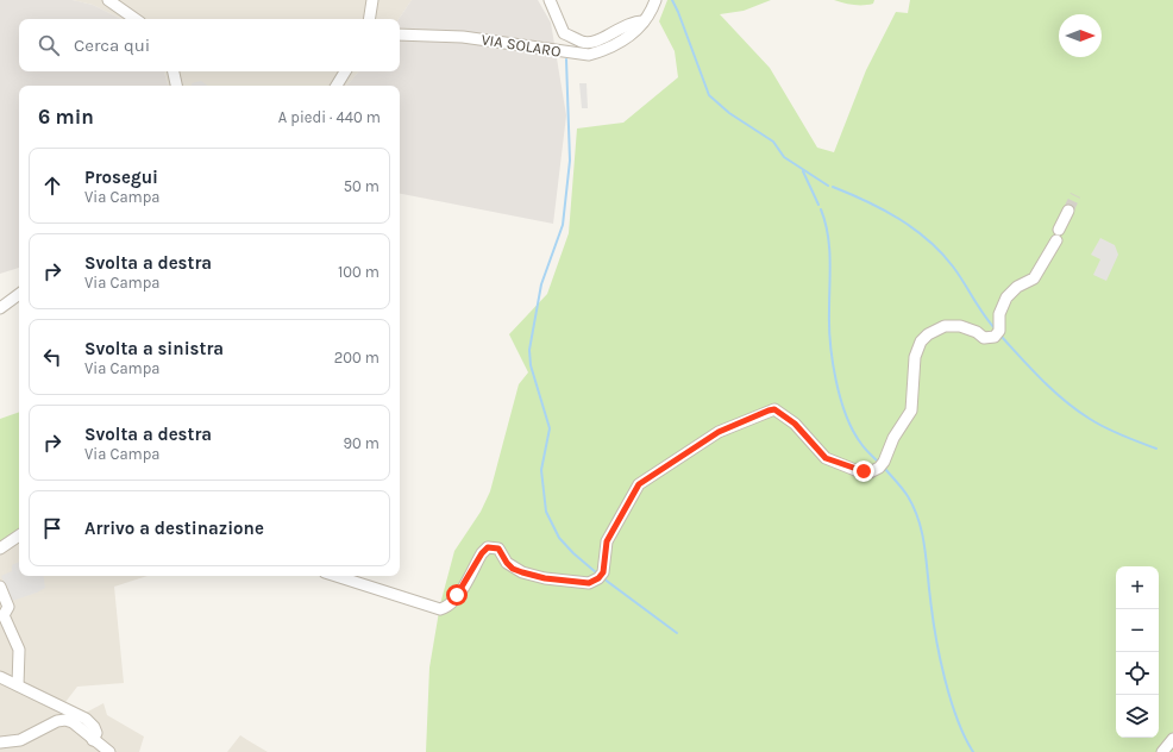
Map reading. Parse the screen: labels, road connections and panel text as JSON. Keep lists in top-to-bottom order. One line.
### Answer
{"streets":{"street":["VIA SOLARO"]},"north":"right","page":{"search":"Cerca qui","heading":["6 min","A piedi · 440 m"],"list":[["Prosegui","Via Campa","50 m"],["Svolta a destra","Via Campa","100 m"],["Svolta a sinistra","Via Campa","200 m"],["Svolta a destra","Via Campa","90 m"],"Arrivo a destinazione"],"map_buttons":["+","−"]}}
